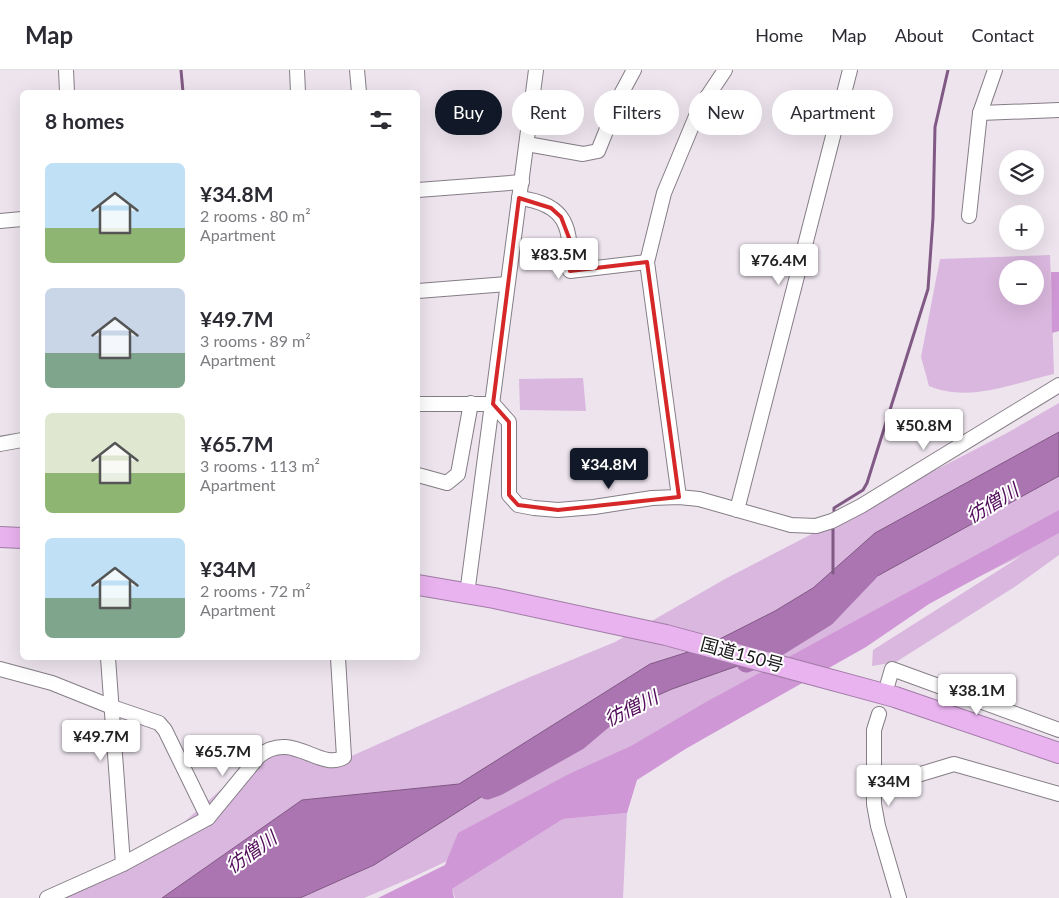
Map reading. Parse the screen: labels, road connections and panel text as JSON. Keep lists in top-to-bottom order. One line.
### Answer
{"streets":{"highway":["国道150号"]},"water":["彷僧川"],"page":{"header":"Map","nav":["Home","Map","About","Contact"],"chip":["Buy","Rent","Filters","New","Apartment"],"heading":"8 homes","map_buttons":["+","−"],"list":[{"name":"¥34.8M","note":"2 rooms · 80 m² · Apartment"},{"name":"¥49.7M","note":"3 rooms · 89 m² · Apartment"},{"name":"¥65.7M","note":"3 rooms · 113 m² · Apartment"},{"name":"¥34M","note":"2 rooms · 72 m² · Apartment"}],"price":["¥83.5M","¥76.4M","¥50.8M","¥34.8M","¥38.1M","¥49.7M","¥65.7M","¥34M"]}}
